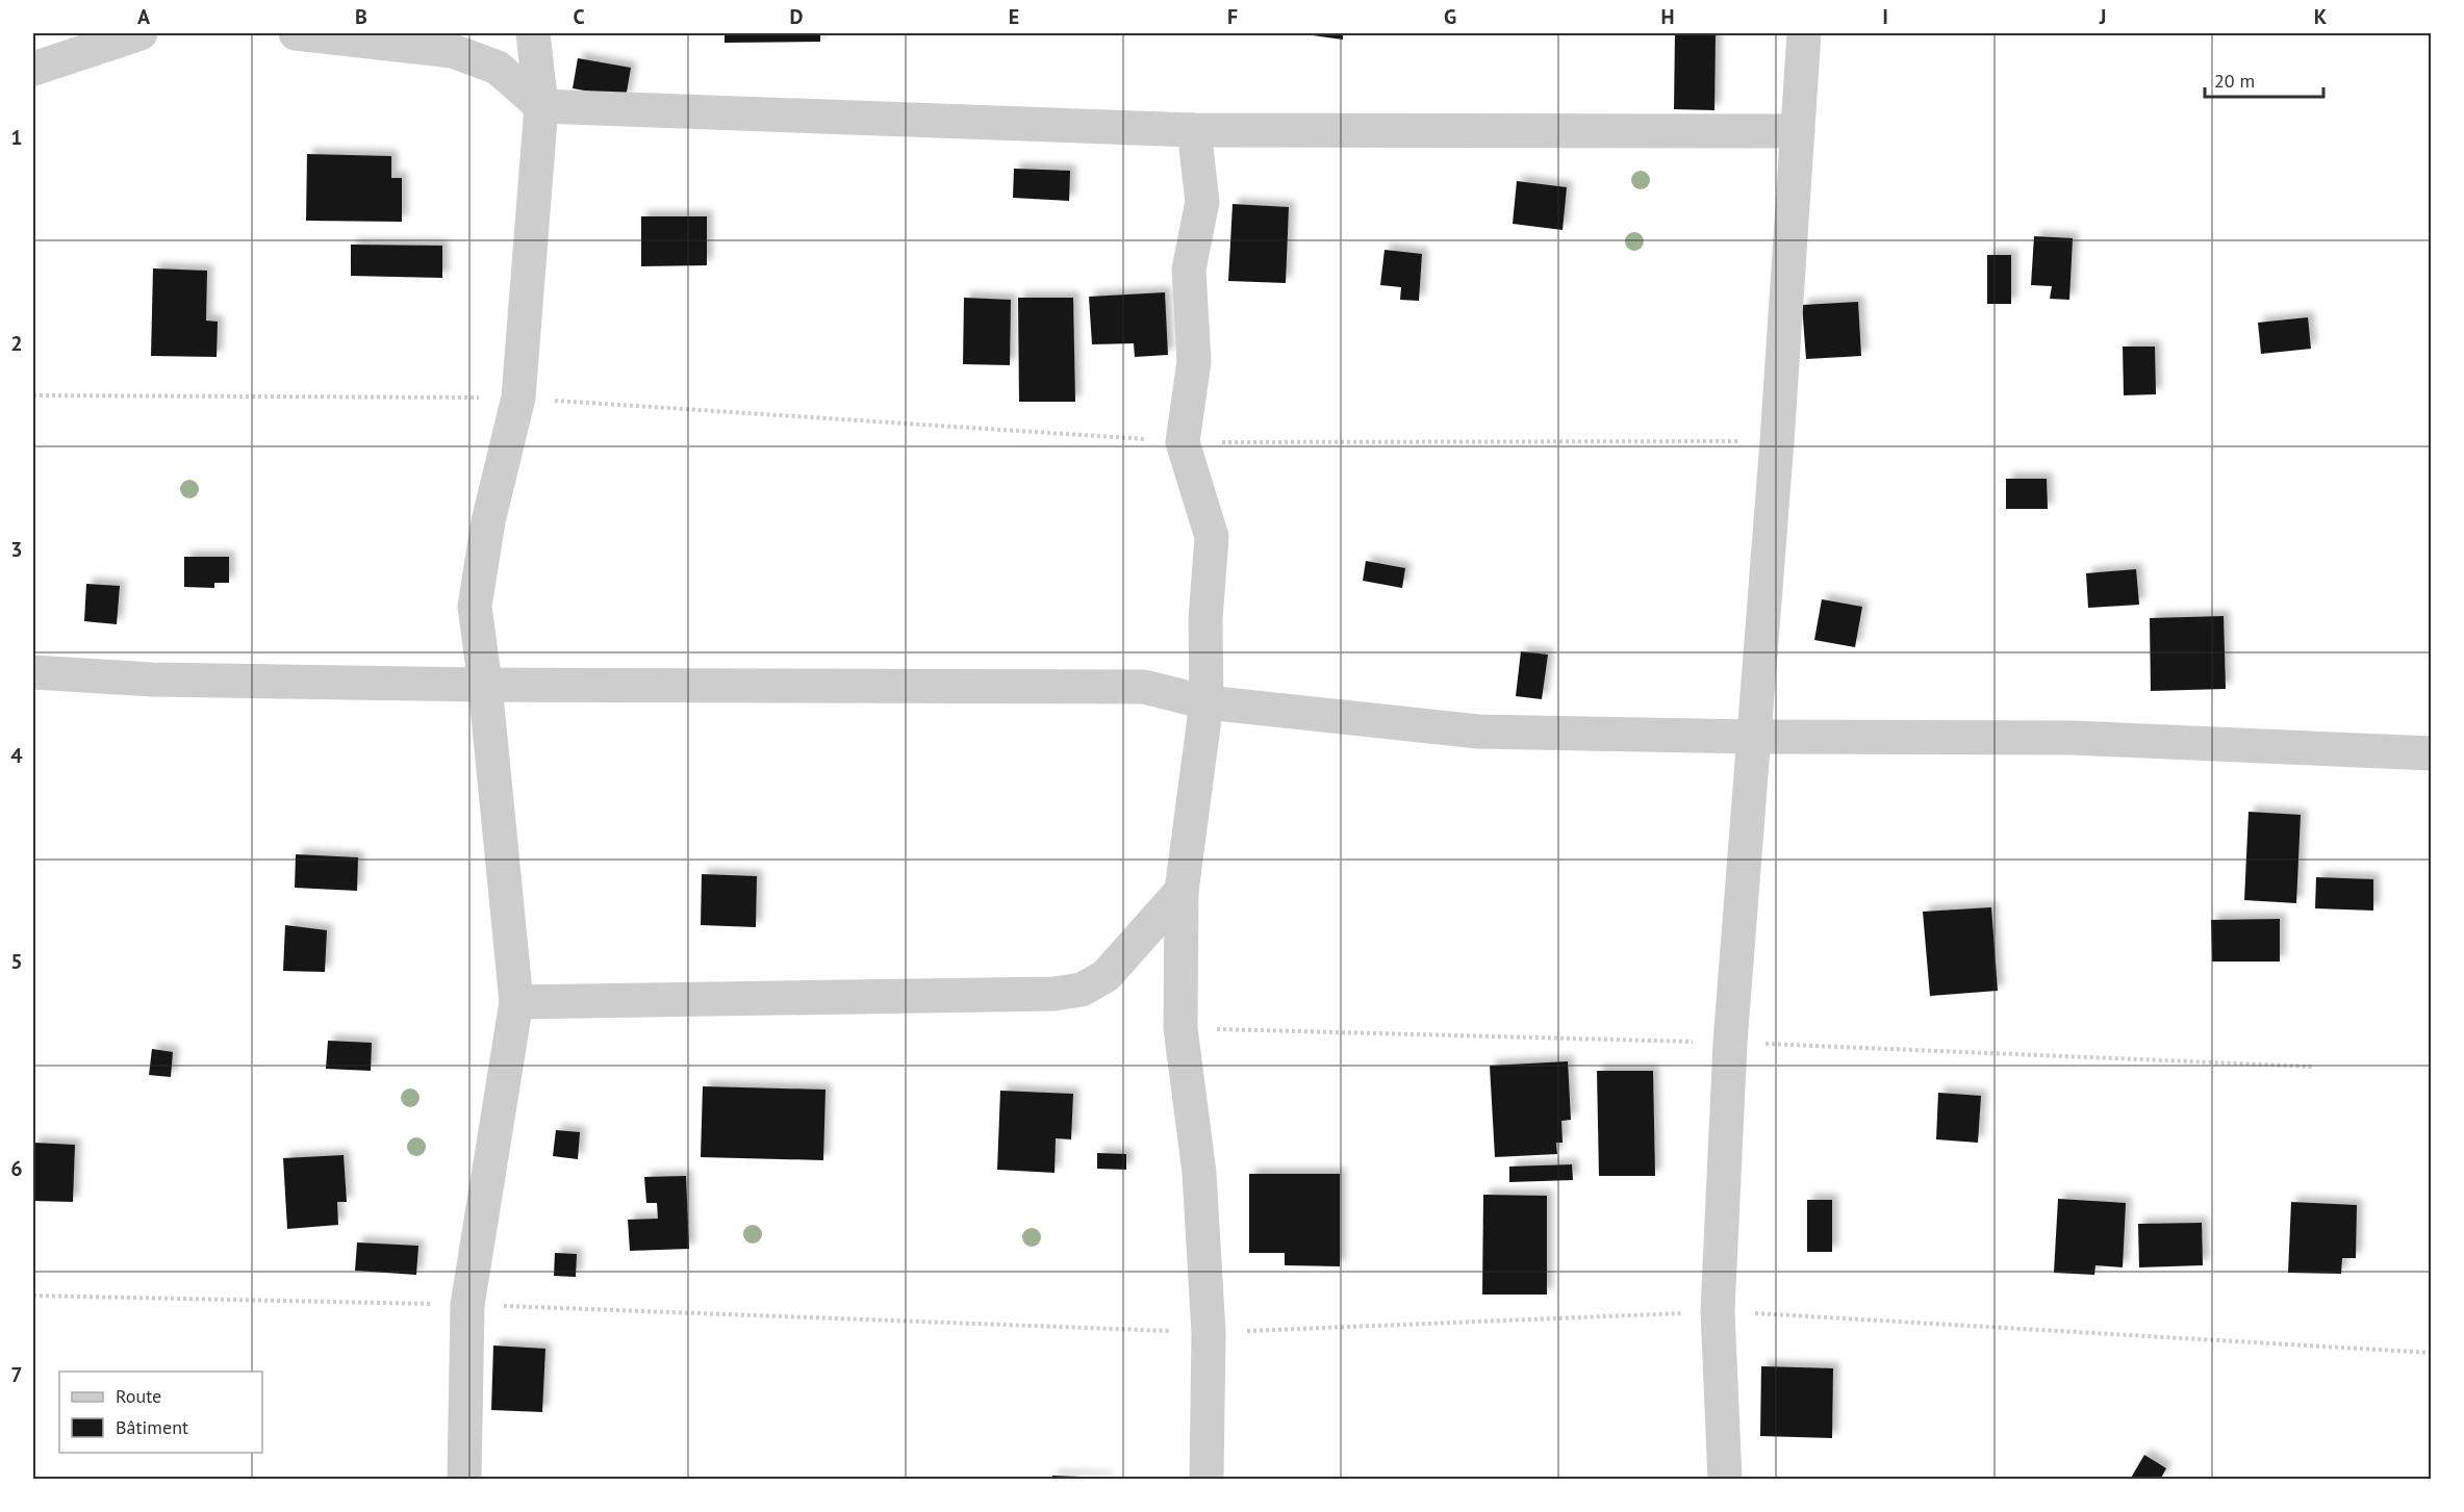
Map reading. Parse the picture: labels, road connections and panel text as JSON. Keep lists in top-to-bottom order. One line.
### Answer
{"legend":["Route","Bâtiment"],"scale_bar":"20 m","grid":{"columns":["A","B","C","D","E","F","G","H","I","J","K"],"rows":["1","2","3","4","5","6","7"]}}
